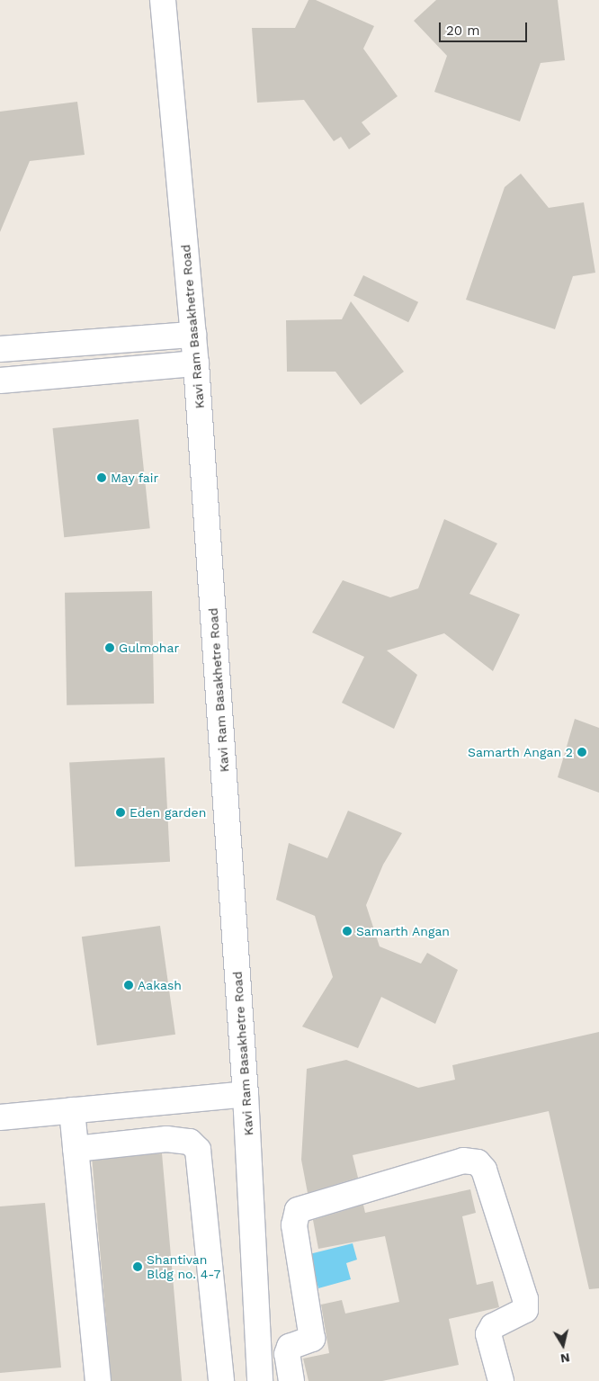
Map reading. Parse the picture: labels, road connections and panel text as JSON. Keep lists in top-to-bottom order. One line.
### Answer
{"streets":{"street":["Kavi Ram Basakhetre Road"]},"places":["May fair","Gulmohar","Samarth Angan 2","Eden garden","Samarth Angan","Aakash","Shantivan Bldg no. 4-7"],"scale_bar":"20 m","north":"bottom"}
